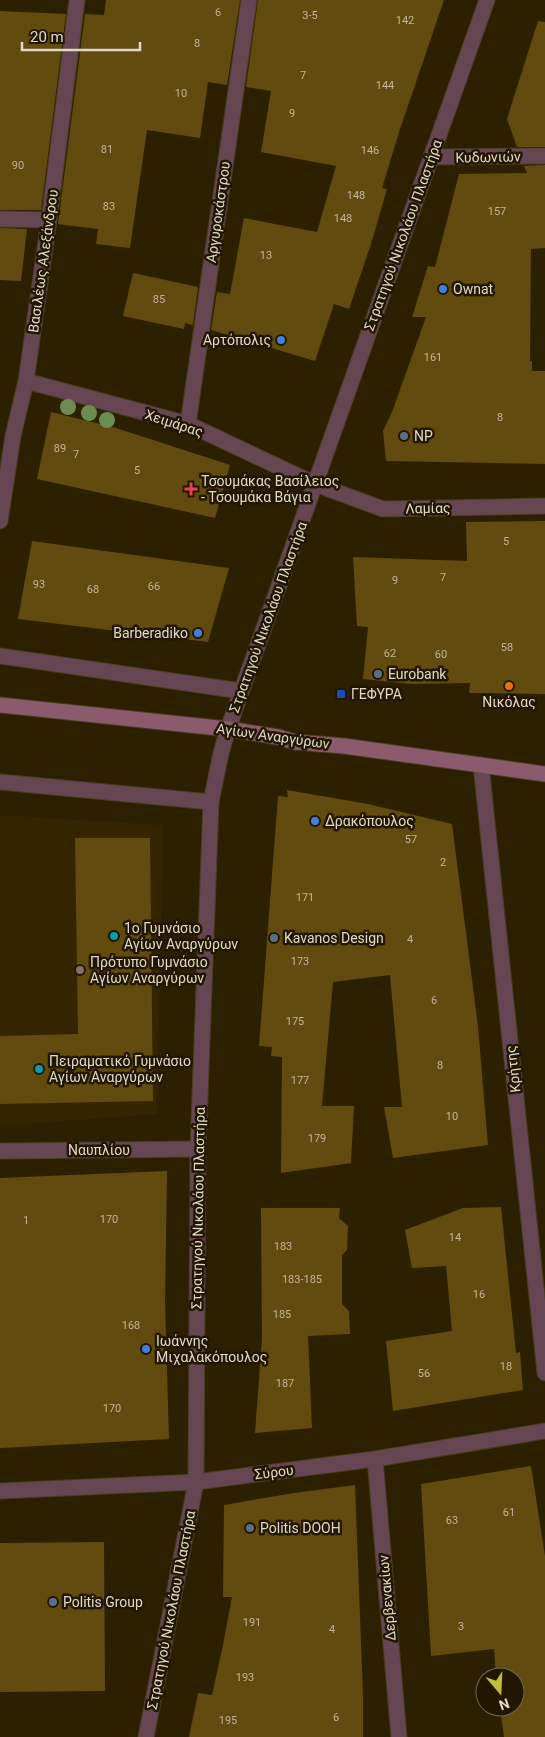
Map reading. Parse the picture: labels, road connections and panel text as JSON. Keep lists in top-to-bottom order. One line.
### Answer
{"streets":{"main road":["Αγίων Αναργύρων"],"street":["Κυδωνιών","Αργυροκάστρου","Στρατηγού Νικολάου Πλαστήρα","Βασιλέως Αλεξάνδρου","Χειμάρας","Λαμίας","Κρήτης","Ναυπλίου","Σύρου","Δερβενακίων"]},"crossings":[["Κυδωνιών","Στρατηγού Νικολάου Πλαστήρα"],["Αργυροκάστρου","Χειμάρας"],["Στρατηγού Νικολάου Πλαστήρα","Χειμάρας"],["Στρατηγού Νικολάου Πλαστήρα","Λαμίας"],["Στρατηγού Νικολάου Πλαστήρα","Αγίων Αναργύρων"],["Στρατηγού Νικολάου Πλαστήρα","Ναυπλίου"],["Στρατηγού Νικολάου Πλαστήρα","Σύρου"],["Βασιλέως Αλεξάνδρου","Χειμάρας"],["Χειμάρας","Λαμίας"],["Αγίων Αναργύρων","Κρήτης"],["Σύρου","Δερβενακίων"]],"places":{"other":["Ownat","Αρτόπολις","NP","Barberadiko","Eurobank","Νικόλας","Δρακόπουλος","1ο Γυμνάσιο Αγίων Αναργύρων","Kavanos Design","Πρότυπο Γυμνάσιο Αγίων Αναργύρων","Πειραματικό Γυμνάσιο Αγίων Αναργύρων","Ιωάννης Μιχαλακόπουλος","Politis DOOH","Politis Group"],"health":["Τσουμάκας Βασίλειος - Τσουμάκα Βάγια"],"transit":["ΓΕΦΥΡΑ"]},"house_numbers":["6","3-5","142","8","7","144","10","9","81","146","90","148","83","157","148","13","85","161","8","89","7","5","5","7","9","93","66","68","58","62","60","57","2","171","4","173","6","175","8","177","10","179","170","1","14","183","183-185","16","185","168","18","56","187","170","61","63","191","3","4","193","6","195"],"scale_bar":"20 m","north":"bottom"}
